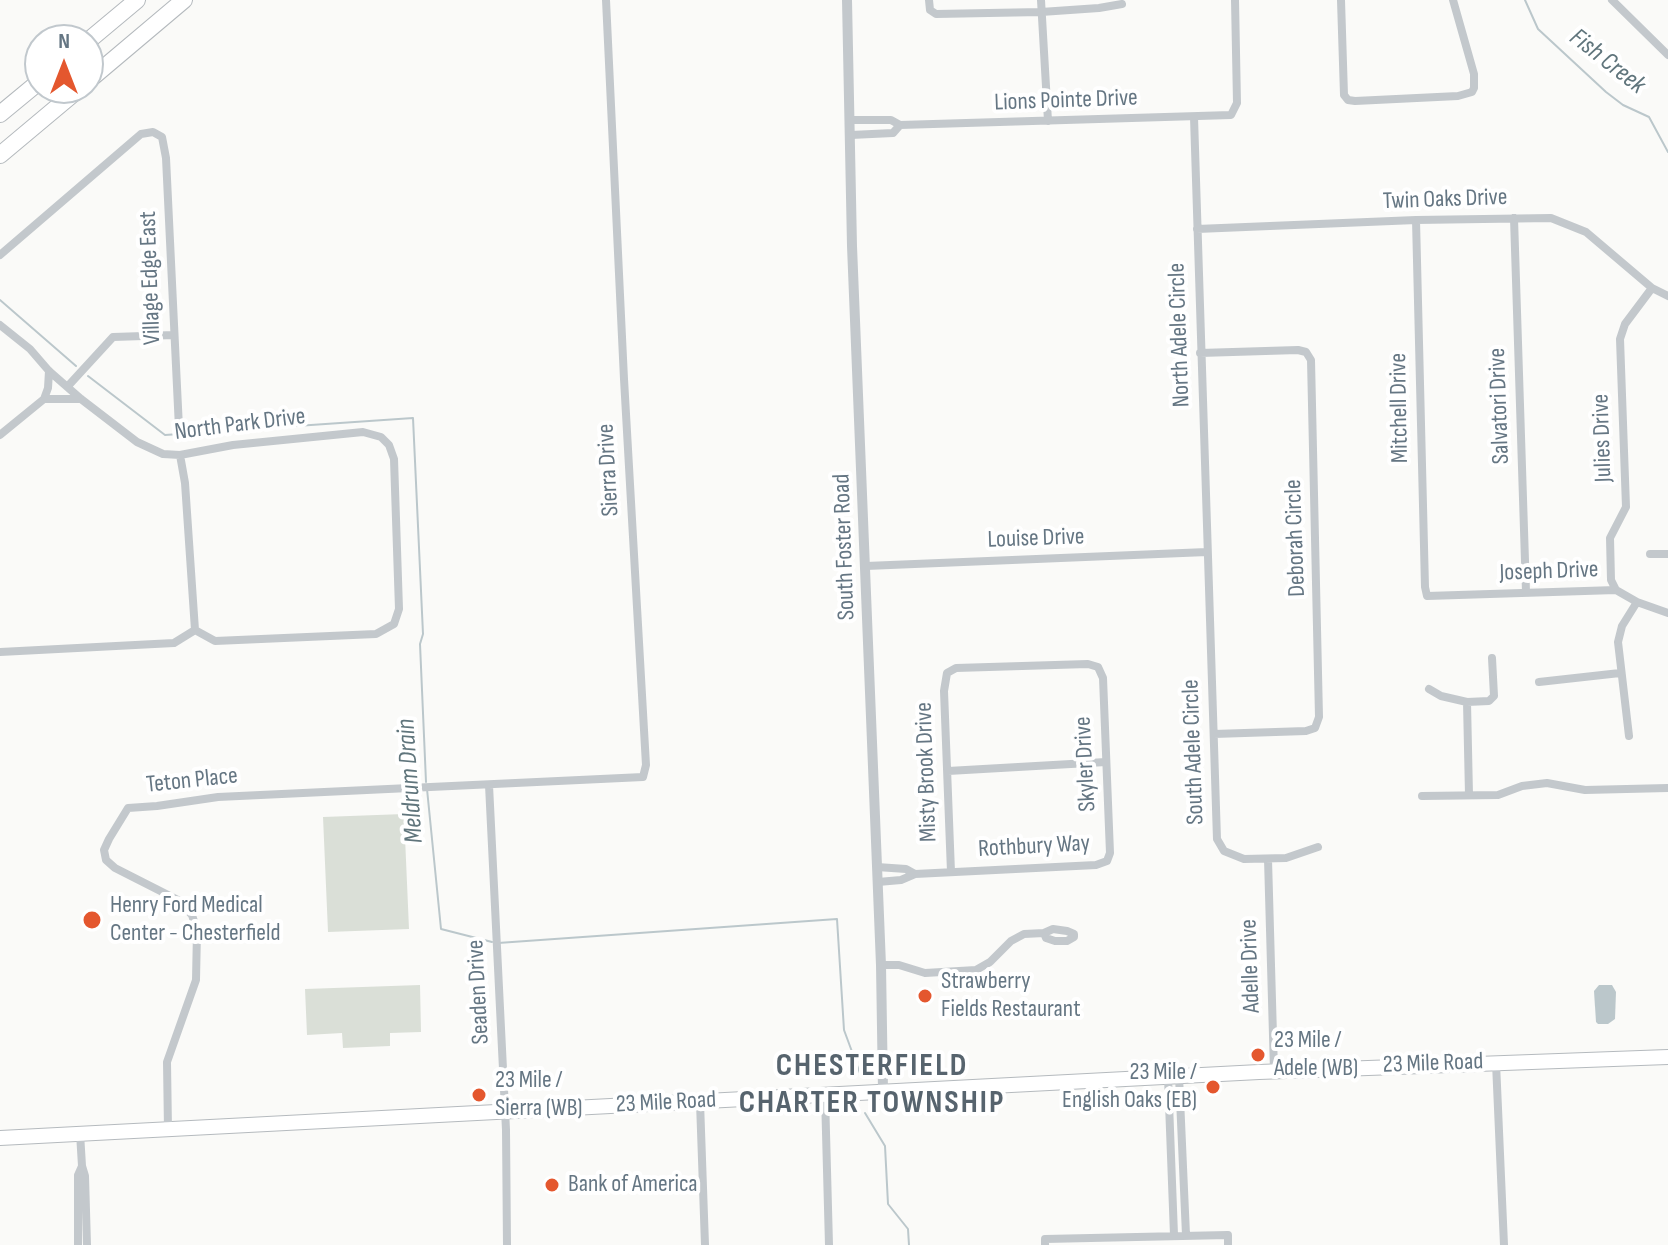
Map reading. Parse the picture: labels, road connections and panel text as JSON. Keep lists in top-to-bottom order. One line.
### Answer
{"streets":{"main road":["23 Mile Road"],"street":["Lions Pointe Drive","Twin Oaks Drive","Village Edge East","North Adele Circle","Salvatori Drive","Mitchell Drive","North Park Drive","Julies Drive","Sierra Drive","Deborah Circle","Louise Drive","South Foster Road","Joseph Drive","South Adele Circle","Skyler Drive","Misty Brook Drive","Teton Place","Rothbury Way","Adelle Drive","Seaden Drive"]},"crossings":[["Lions Pointe Drive","North Adele Circle"],["Twin Oaks Drive","North Adele Circle"],["Twin Oaks Drive","Salvatori Drive"],["Twin Oaks Drive","Mitchell Drive"],["Twin Oaks Drive","Julies Drive"],["North Adele Circle","Deborah Circle"],["North Adele Circle","Louise Drive"],["North Adele Circle","South Adele Circle"],["Salvatori Drive","Joseph Drive"],["Mitchell Drive","Joseph Drive"],["Julies Drive","Joseph Drive"],["Sierra Drive","Teton Place"],["Deborah Circle","South Adele Circle"],["Louise Drive","South Foster Road"],["Louise Drive","South Adele Circle"],["South Foster Road","Rothbury Way"],["South Foster Road","23 Mile Road"],["South Adele Circle","Adelle Drive"],["Skyler Drive","Misty Brook Drive"],["Skyler Drive","Rothbury Way"],["Misty Brook Drive","Rothbury Way"],["Teton Place","Seaden Drive"],["Teton Place","23 Mile Road"],["Adelle Drive","23 Mile Road"],["Seaden Drive","23 Mile Road"]],"districts":["CHESTERFIELD CHARTER TOWNSHIP"],"water":["Fish Creek","Meldrum Drain"],"places":["Henry Ford Medical Center - Chesterfield","Strawberry Fields Restaurant","23 Mile / Adele (WB)","23 Mile / English Oaks (EB)","23 Mile / Sierra (WB)","Bank of America"],"north":"top"}
